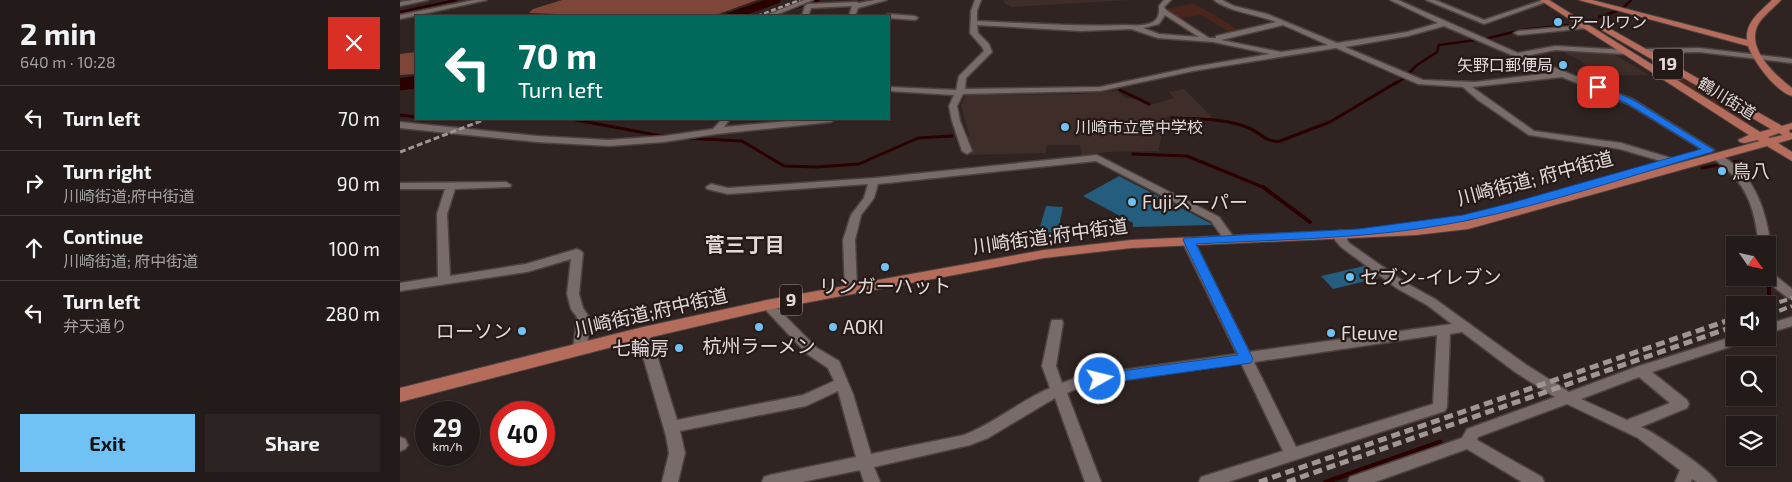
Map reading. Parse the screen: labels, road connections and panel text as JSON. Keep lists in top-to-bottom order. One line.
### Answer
{"streets":{"main road":["19","鶴川街道","川崎街道; 府中街道","川崎街道;府中街道","9"]},"crossings":[["鶴川街道","川崎街道;府中街道"],["鶴川街道","9"],["川崎街道; 府中街道","川崎街道;府中街道"],["川崎街道;府中街道","9"]],"districts":["菅三丁目"],"places":["アールワン","矢野口郵便局","川崎市立菅中学校","鳥八","Fujiスーパー","リンガーハット","セブン-イレブン","杭州ラーメン","AOKI","ローソン","Fleuve","七輪房"],"north":"bottom right","page":{"heading":["2 min","640 m · 10:28"],"turn":["70 m","Turn left"],"list":[{"name":"Turn left","value":"70 m"},{"name":"Turn right","note":"川崎街道;府中街道","value":"90 m"},{"name":"Continue","note":"川崎街道; 府中街道","value":"100 m"},{"name":"Turn left","note":"弁天通り","value":"280 m"}],"speed":"29 km/h","limit":"40","buttons":["Exit","Share"]}}
